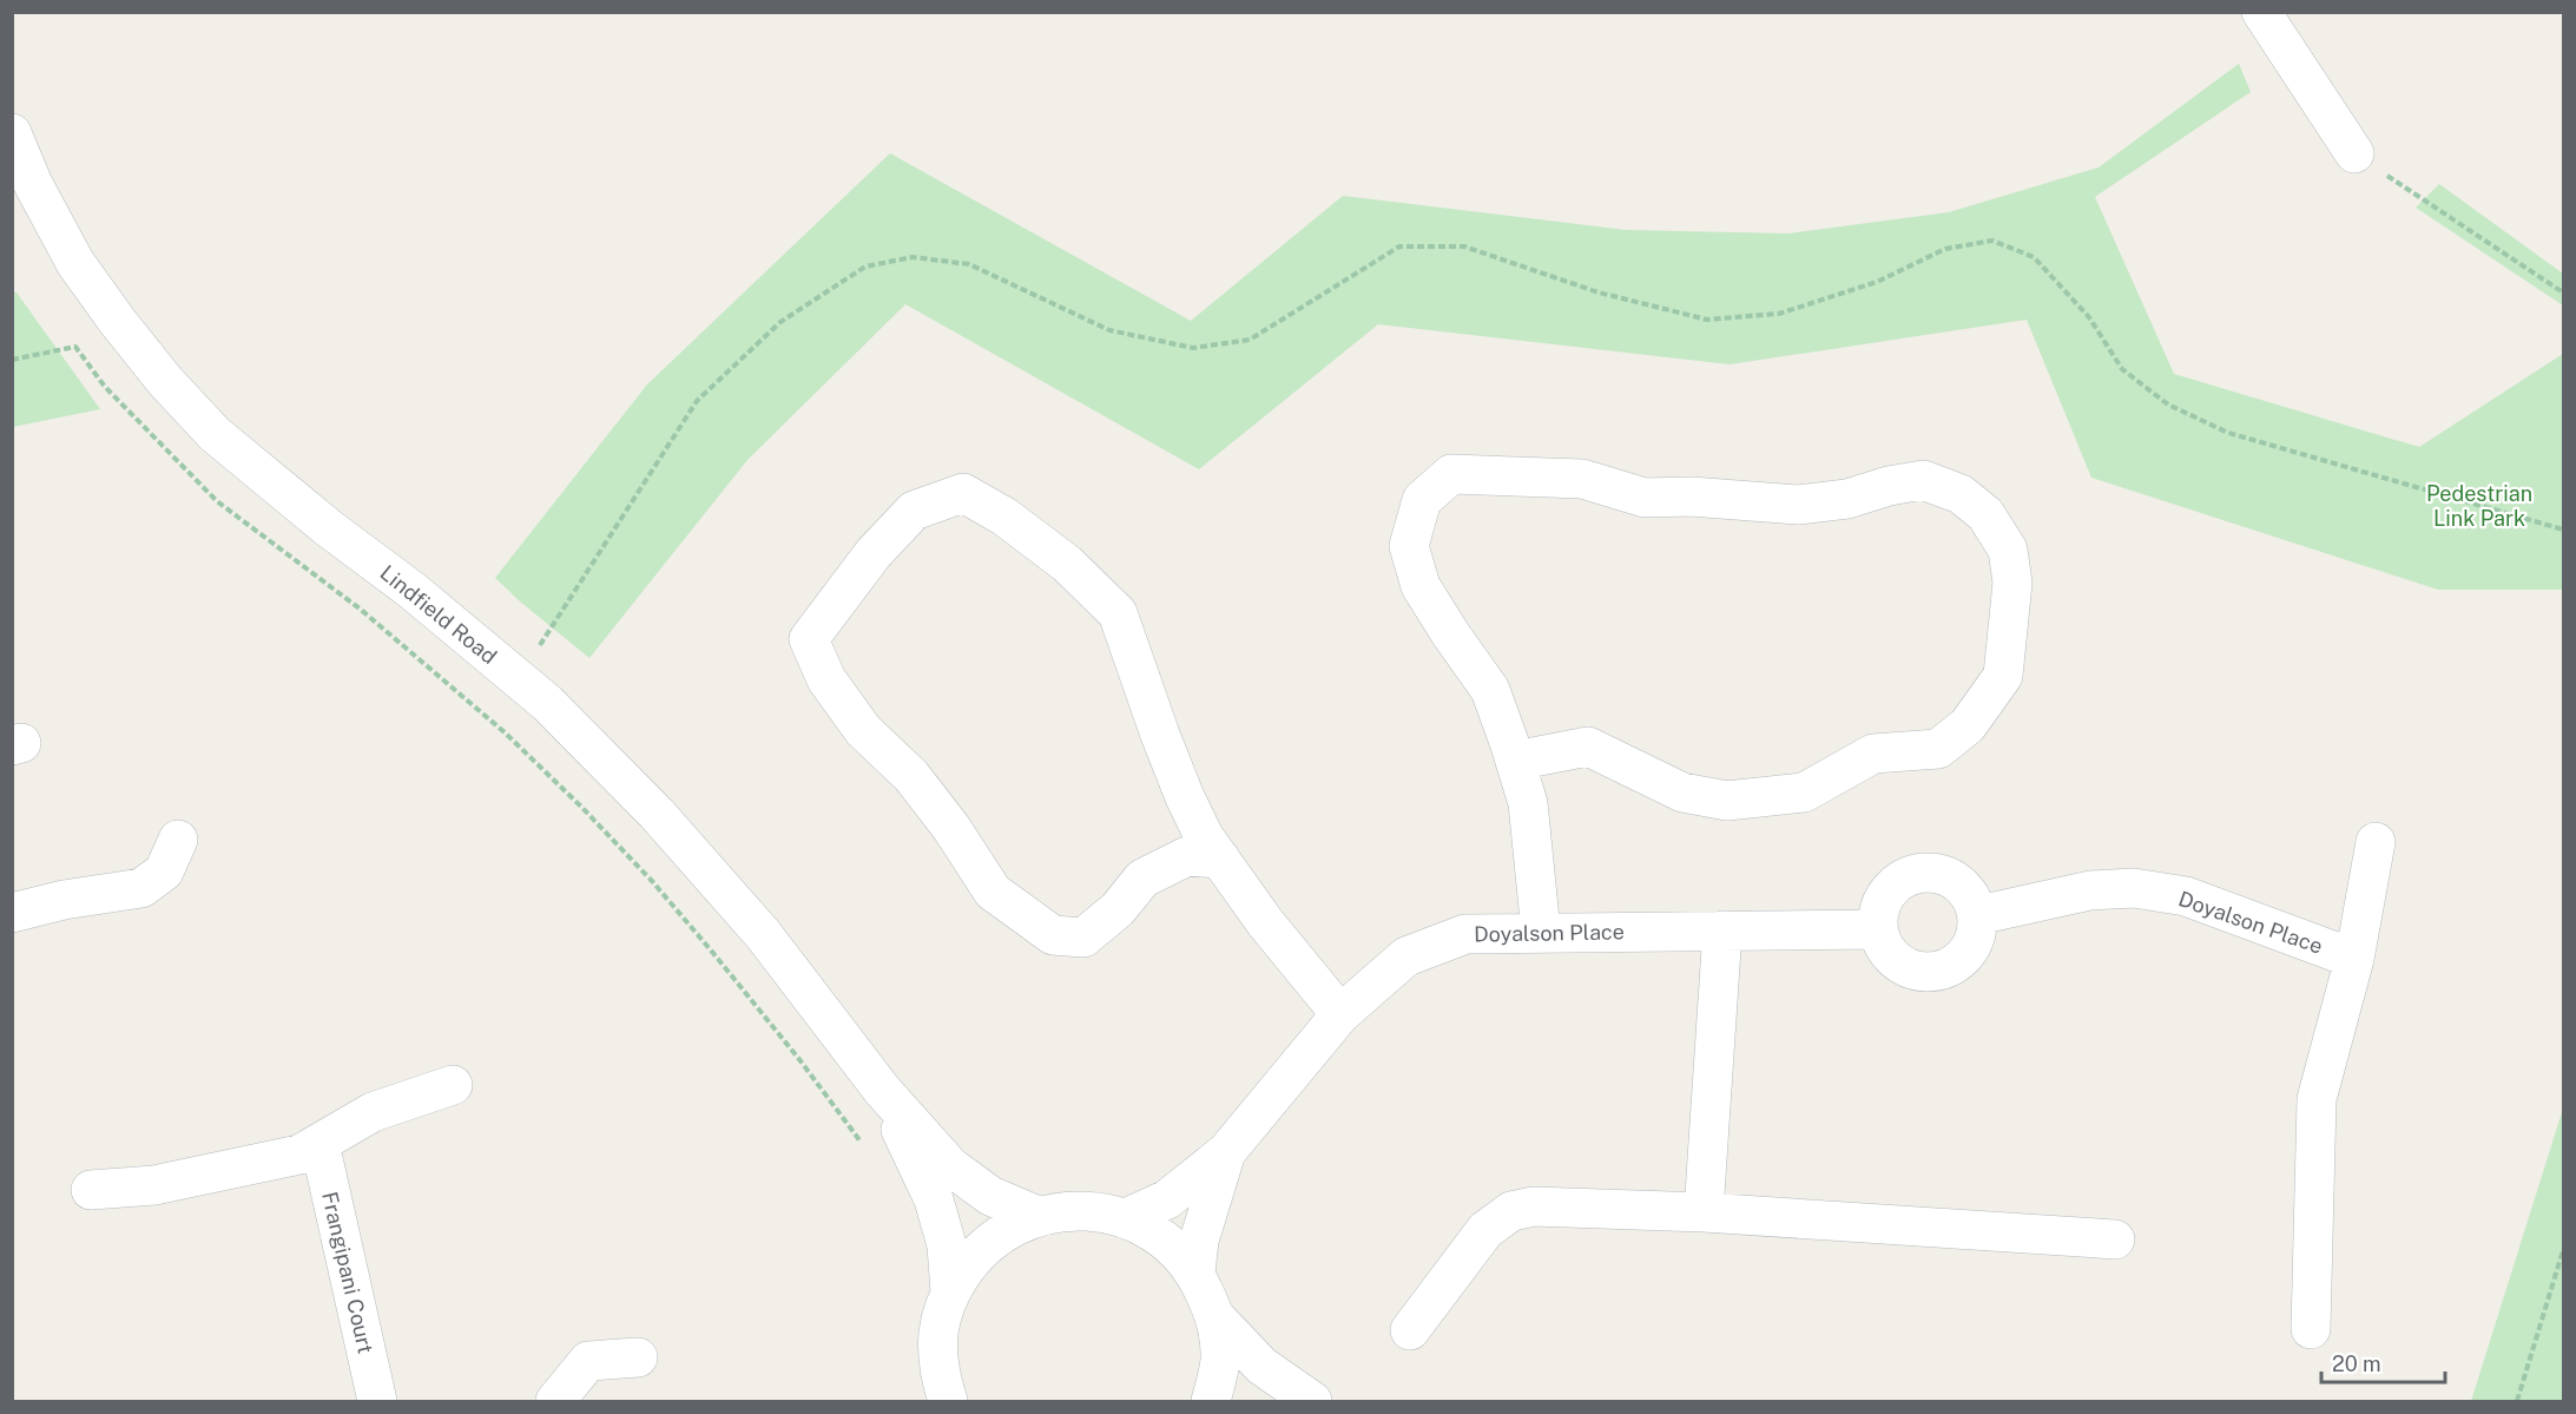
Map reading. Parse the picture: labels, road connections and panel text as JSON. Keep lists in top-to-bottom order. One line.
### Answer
{"streets":{"street":["Lindfield Road","Doyalson Place","Frangipani Court"]},"parks":["Pedestrian Link Park"],"scale_bar":"20 m"}
